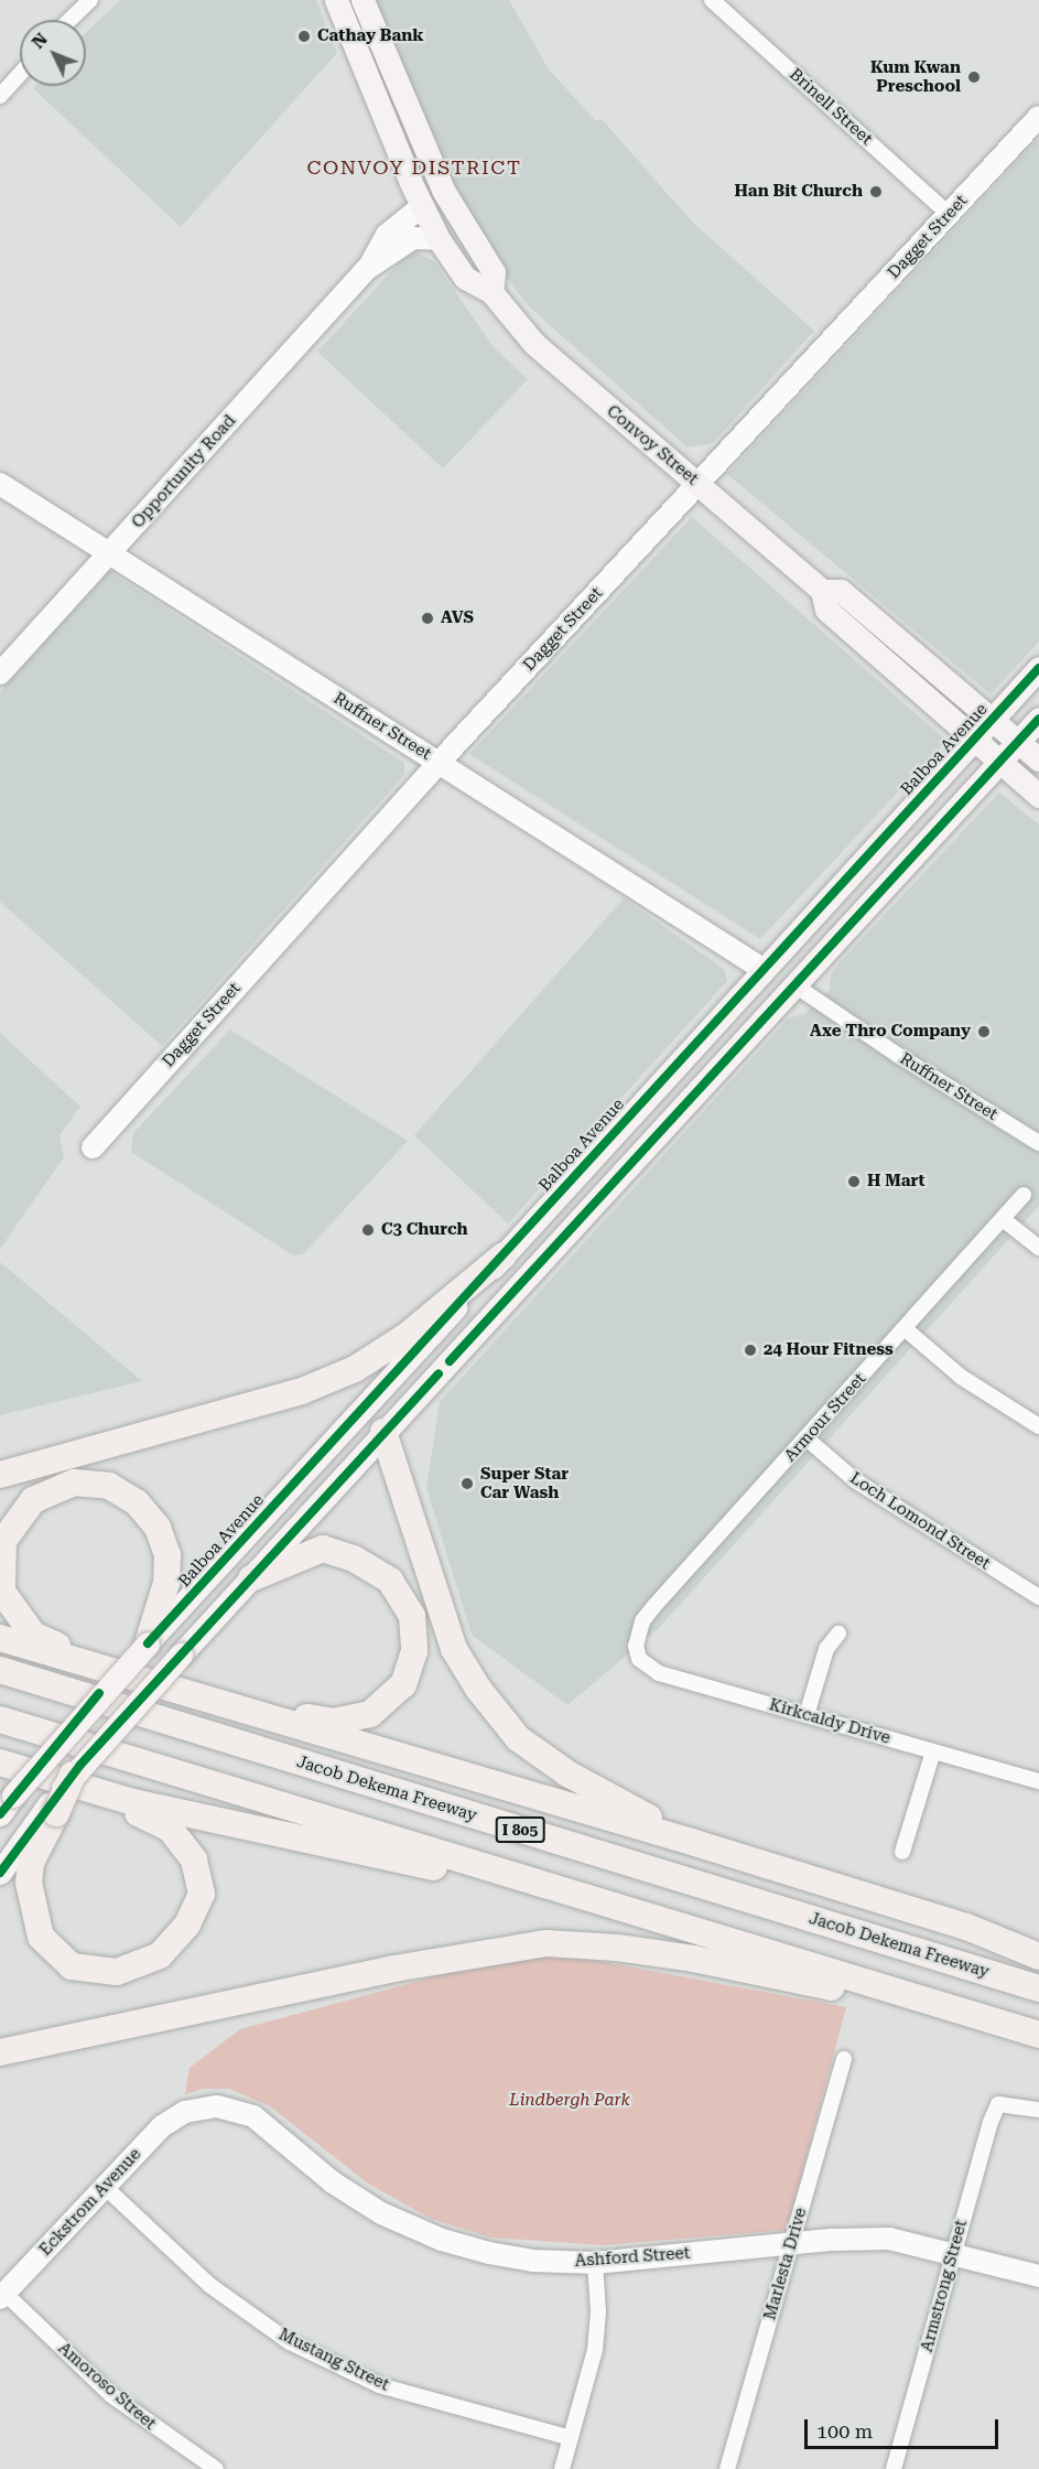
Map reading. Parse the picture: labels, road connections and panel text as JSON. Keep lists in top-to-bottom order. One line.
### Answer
{"streets":{"highway":["Jacob Dekema Freeway","I 805"],"main road":["Convoy Street","Balboa Avenue"],"street":["Brinell Street","Dagget Street","Opportunity Road","Ruffner Street","Armour Street","Loch Lomond Street","Kirkcaldy Drive","Eckstrom Avenue","Ashford Street","Marlesta Drive","Armstrong Street","Mustang Street","Amoroso Street"]},"crossings":[["Brinell Street","Dagget Street"],["Dagget Street","Convoy Street"],["Dagget Street","Ruffner Street"],["Convoy Street","Balboa Avenue"],["Opportunity Road","Ruffner Street"],["Ruffner Street","Balboa Avenue"],["Armour Street","Loch Lomond Street"],["Armour Street","Kirkcaldy Drive"],["Eckstrom Avenue","Ashford Street"],["Eckstrom Avenue","Mustang Street"],["Eckstrom Avenue","Amoroso Street"],["Ashford Street","Marlesta Drive"],["Ashford Street","Armstrong Street"]],"districts":["CONVOY DISTRICT"],"parks":["Lindbergh Park"],"places":["Cathay Bank","Kum Kwan Preschool","Han Bit Church","AVS","Axe Thro Company","H Mart","C3 Church","24 Hour Fitness","Super Star Car Wash"],"scale_bar":"100 m","north":"top left"}
